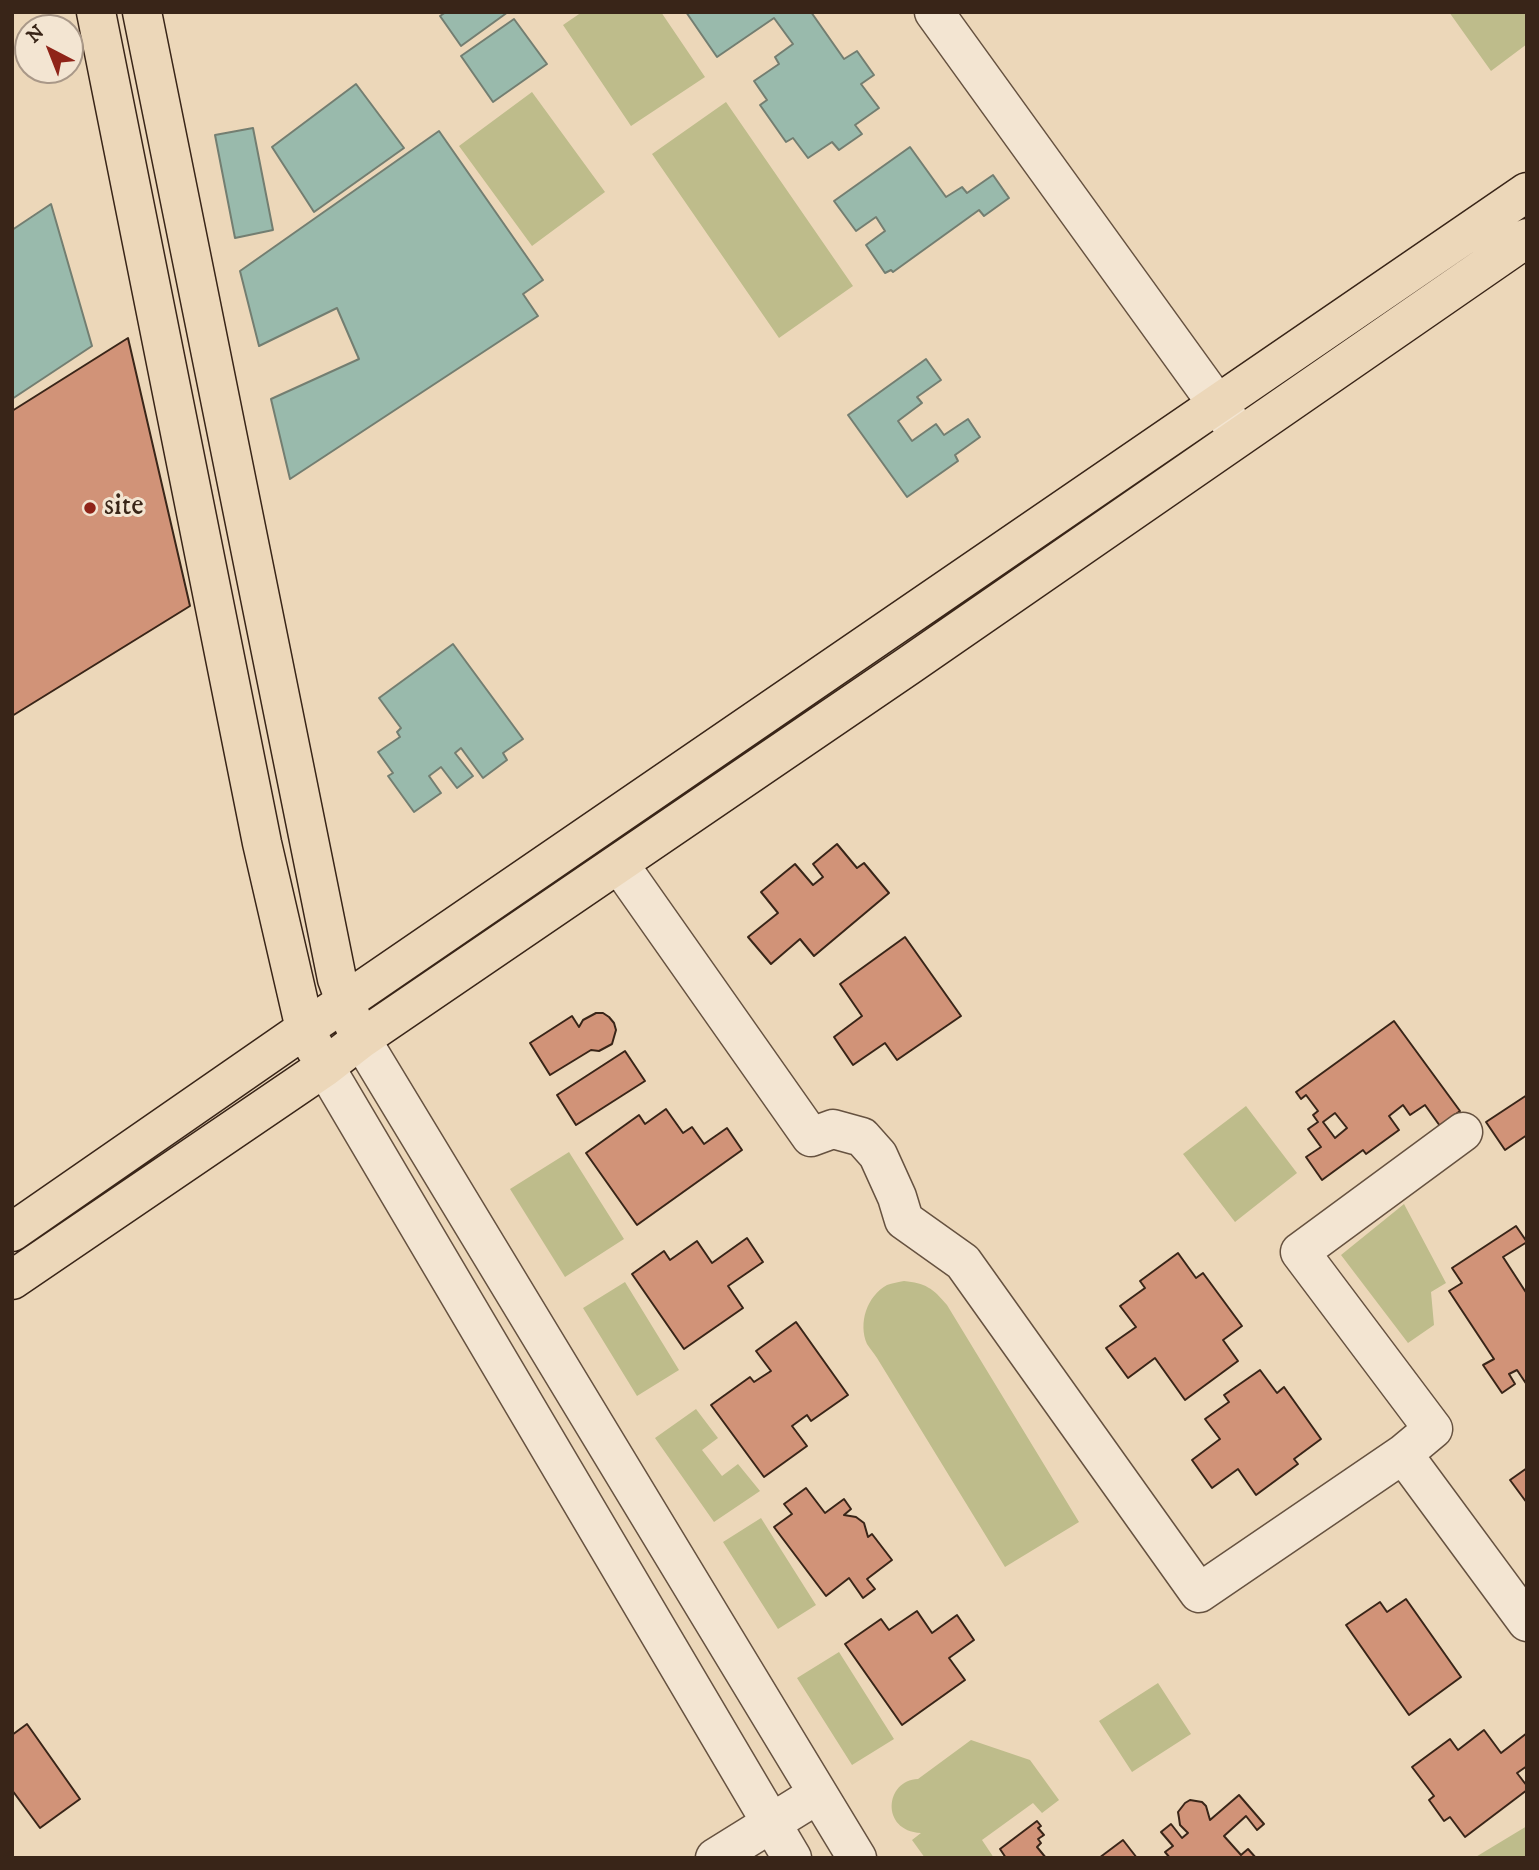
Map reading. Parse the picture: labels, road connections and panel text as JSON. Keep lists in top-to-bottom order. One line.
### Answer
{"places":["site"],"north":"top left"}
